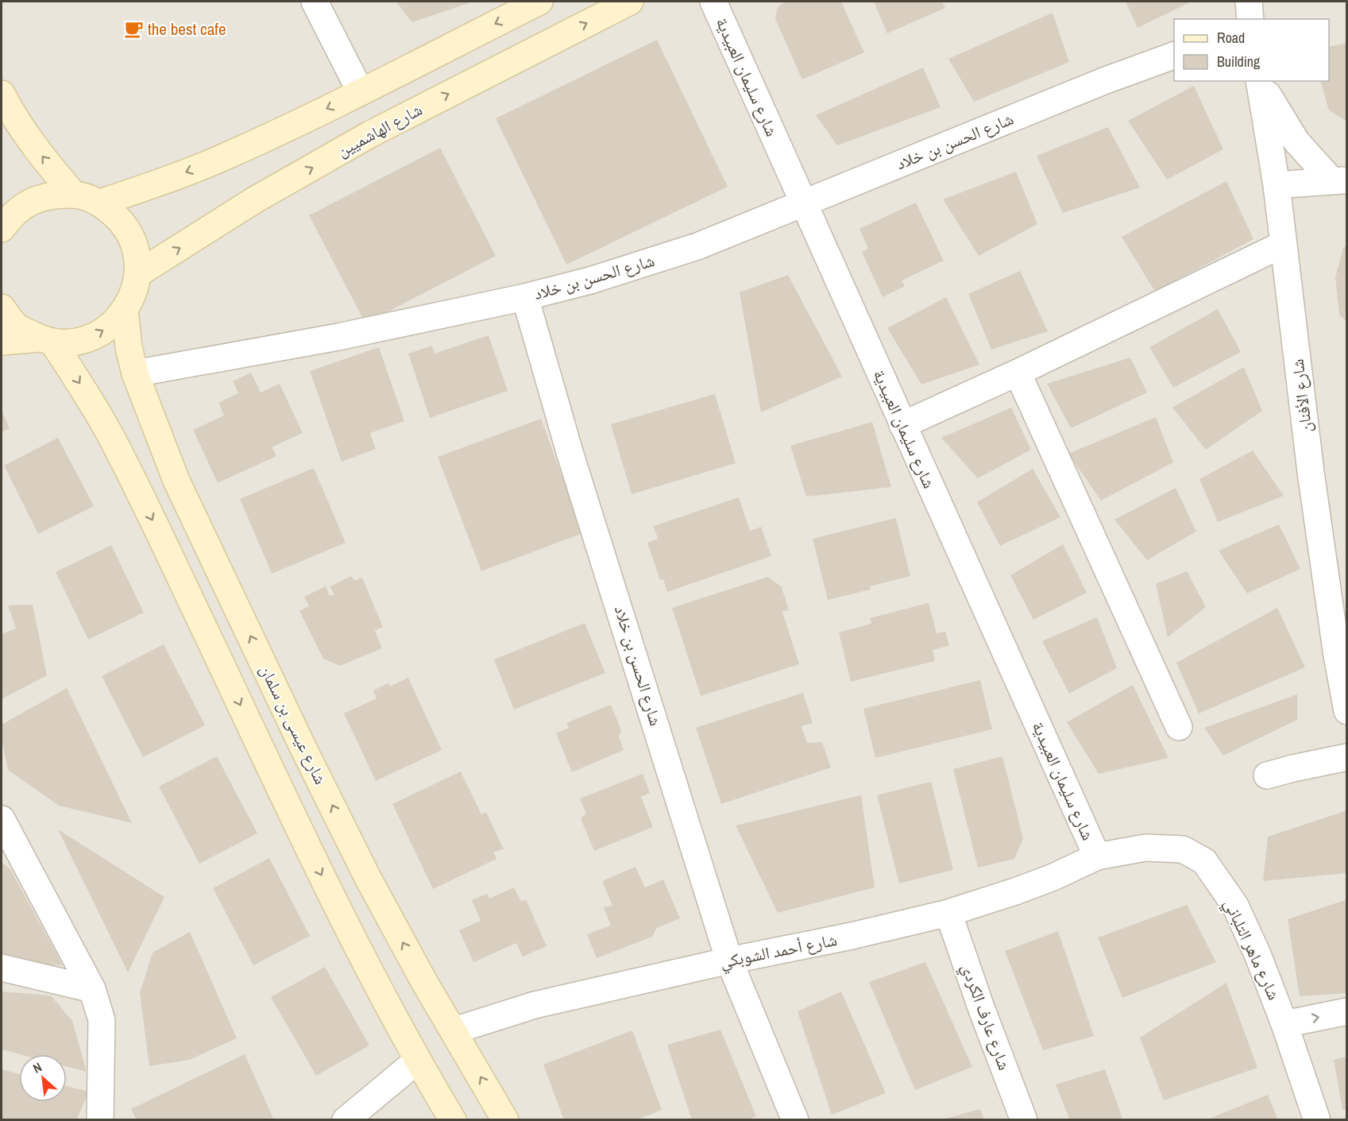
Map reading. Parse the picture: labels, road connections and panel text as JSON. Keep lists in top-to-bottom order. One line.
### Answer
{"streets":{"street":["شارع سليمان العبيدية","شارع الهاشميين","شارع الحسن بن خلاد","شارع الأفنان","شارع عيسى بن سلمان","شارع ماهر التلباني","شارع أحمد الشوبكي","شارع عارف الكردي"]},"crossings":[["شارع سليمان العبيدية","شارع الحسن بن خلاد"],["شارع سليمان العبيدية","شارع ماهر التلباني"],["شارع سليمان العبيدية","شارع أحمد الشوبكي"],["شارع الحسن بن خلاد","شارع أحمد الشوبكي"],["شارع عيسى بن سلمان","شارع أحمد الشوبكي"],["شارع ماهر التلباني","شارع أحمد الشوبكي"],["شارع أحمد الشوبكي","شارع عارف الكردي"]],"places":{"cafe":["the best cafe"]},"legend":["Road","Building"],"north":"top left"}
